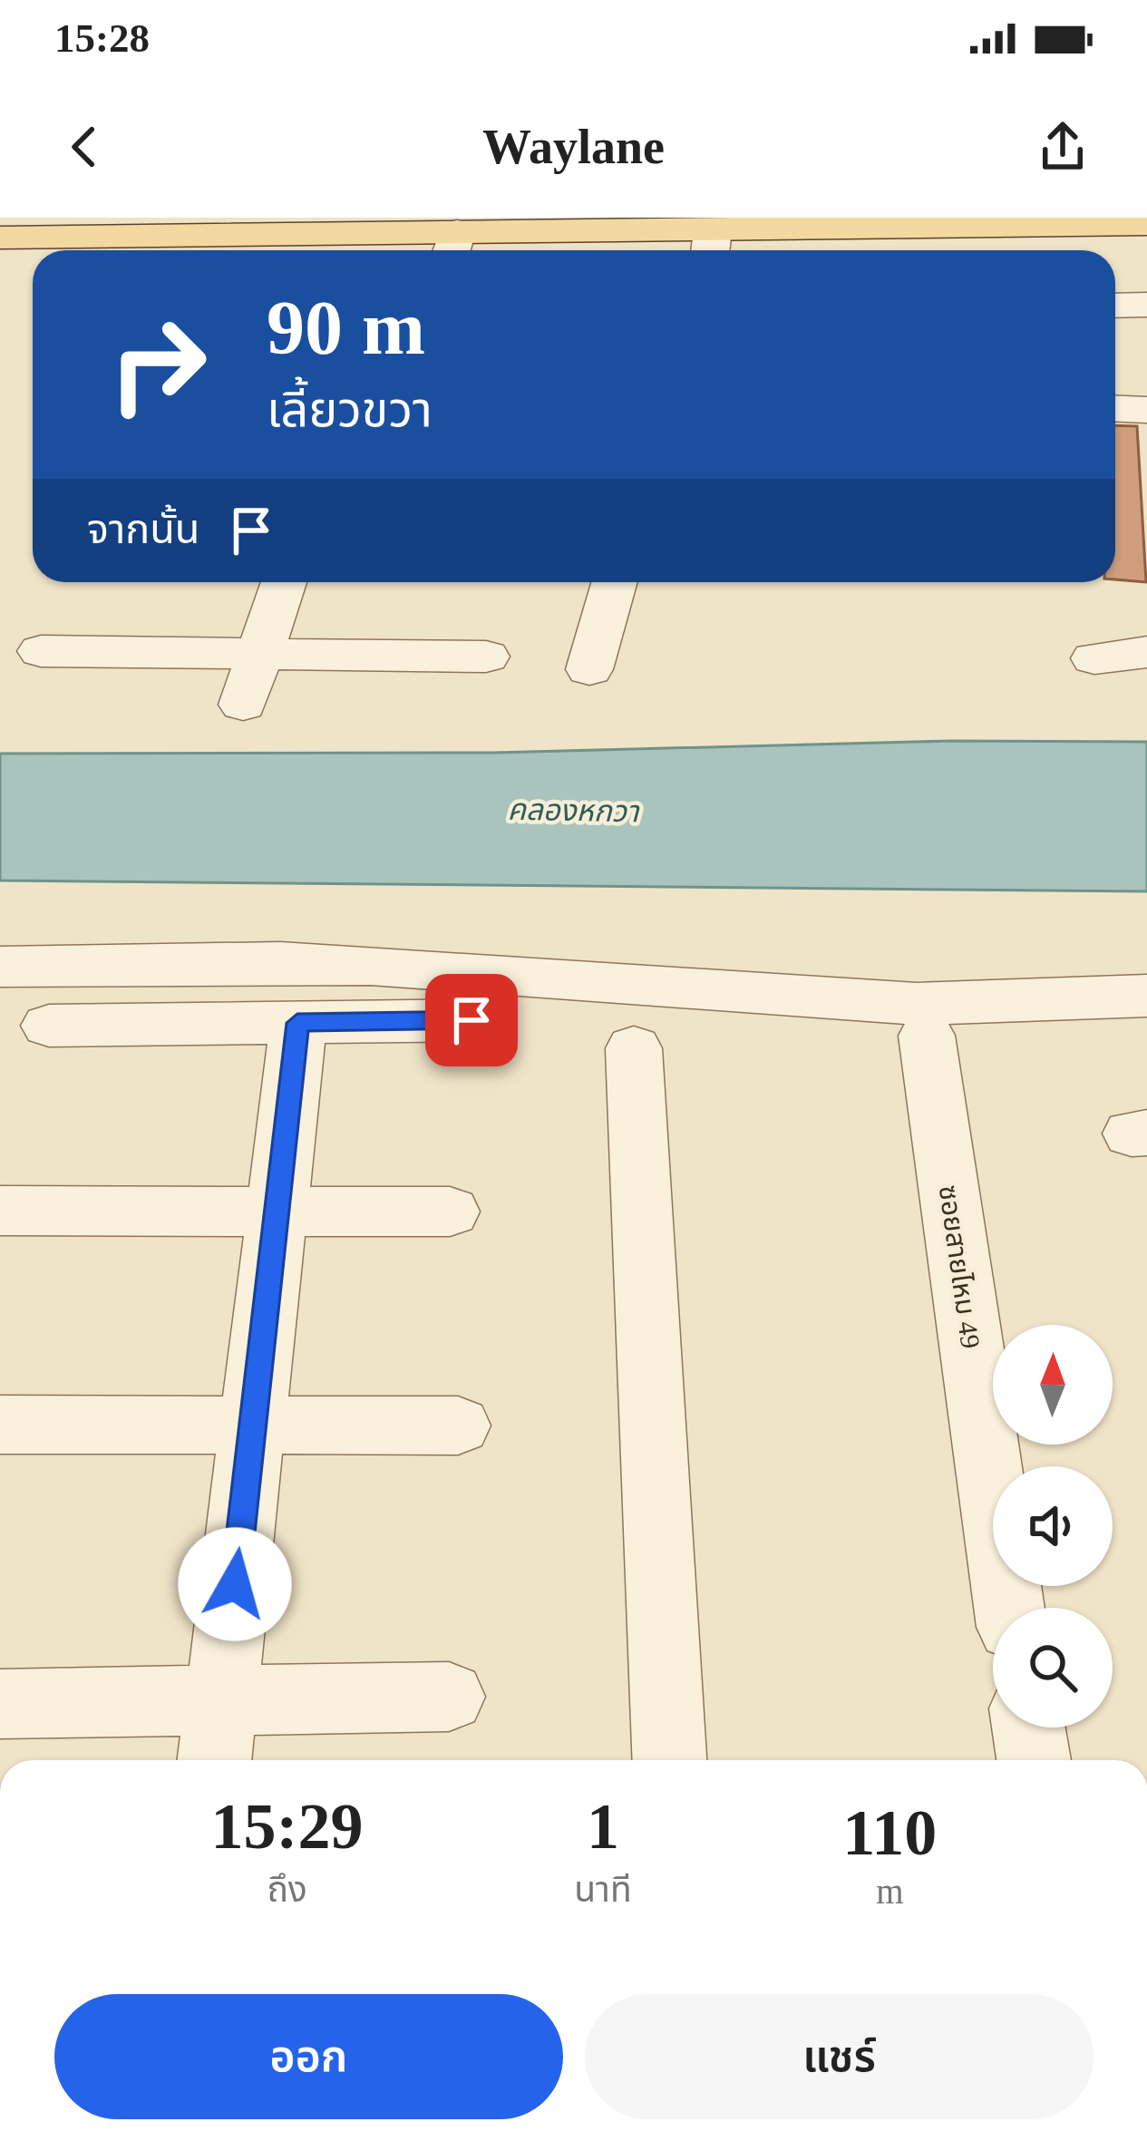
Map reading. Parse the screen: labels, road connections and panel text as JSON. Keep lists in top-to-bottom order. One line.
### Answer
{"streets":{"street":["ซอยสายไหม 49"]},"water":["คลองหกวา"],"north":"top","page":{"status":"15:28","header":"Waylane","turn":["90 m","เลี้ยวขวา"],"then":"จากนั้น","eta":["15:29","ถึง","1","นาที","110","m"],"buttons":["ออก","แชร์"]}}
